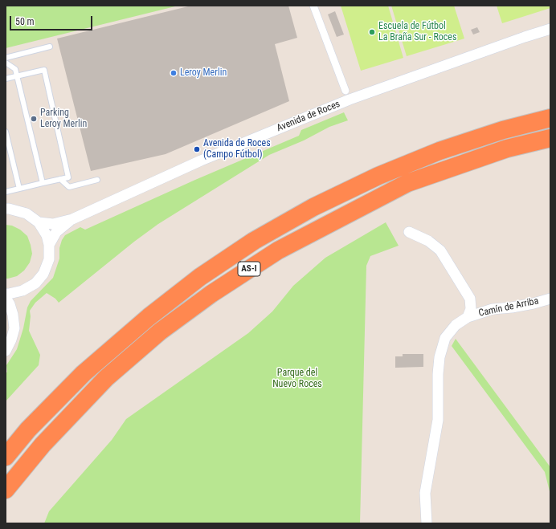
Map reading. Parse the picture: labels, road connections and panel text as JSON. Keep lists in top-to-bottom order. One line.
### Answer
{"streets":{"highway":["AS-I"],"street":["Avenida de Roces","Camín de Arriba"]},"parks":["Parque del Nuevo Roces"],"places":["Escuela de Fútbol La Braña Sur - Roces","Leroy Merlin","Parking Leroy Merlin","Avenida de Roces (Campo Fútbol)"],"scale_bar":"50 m"}
